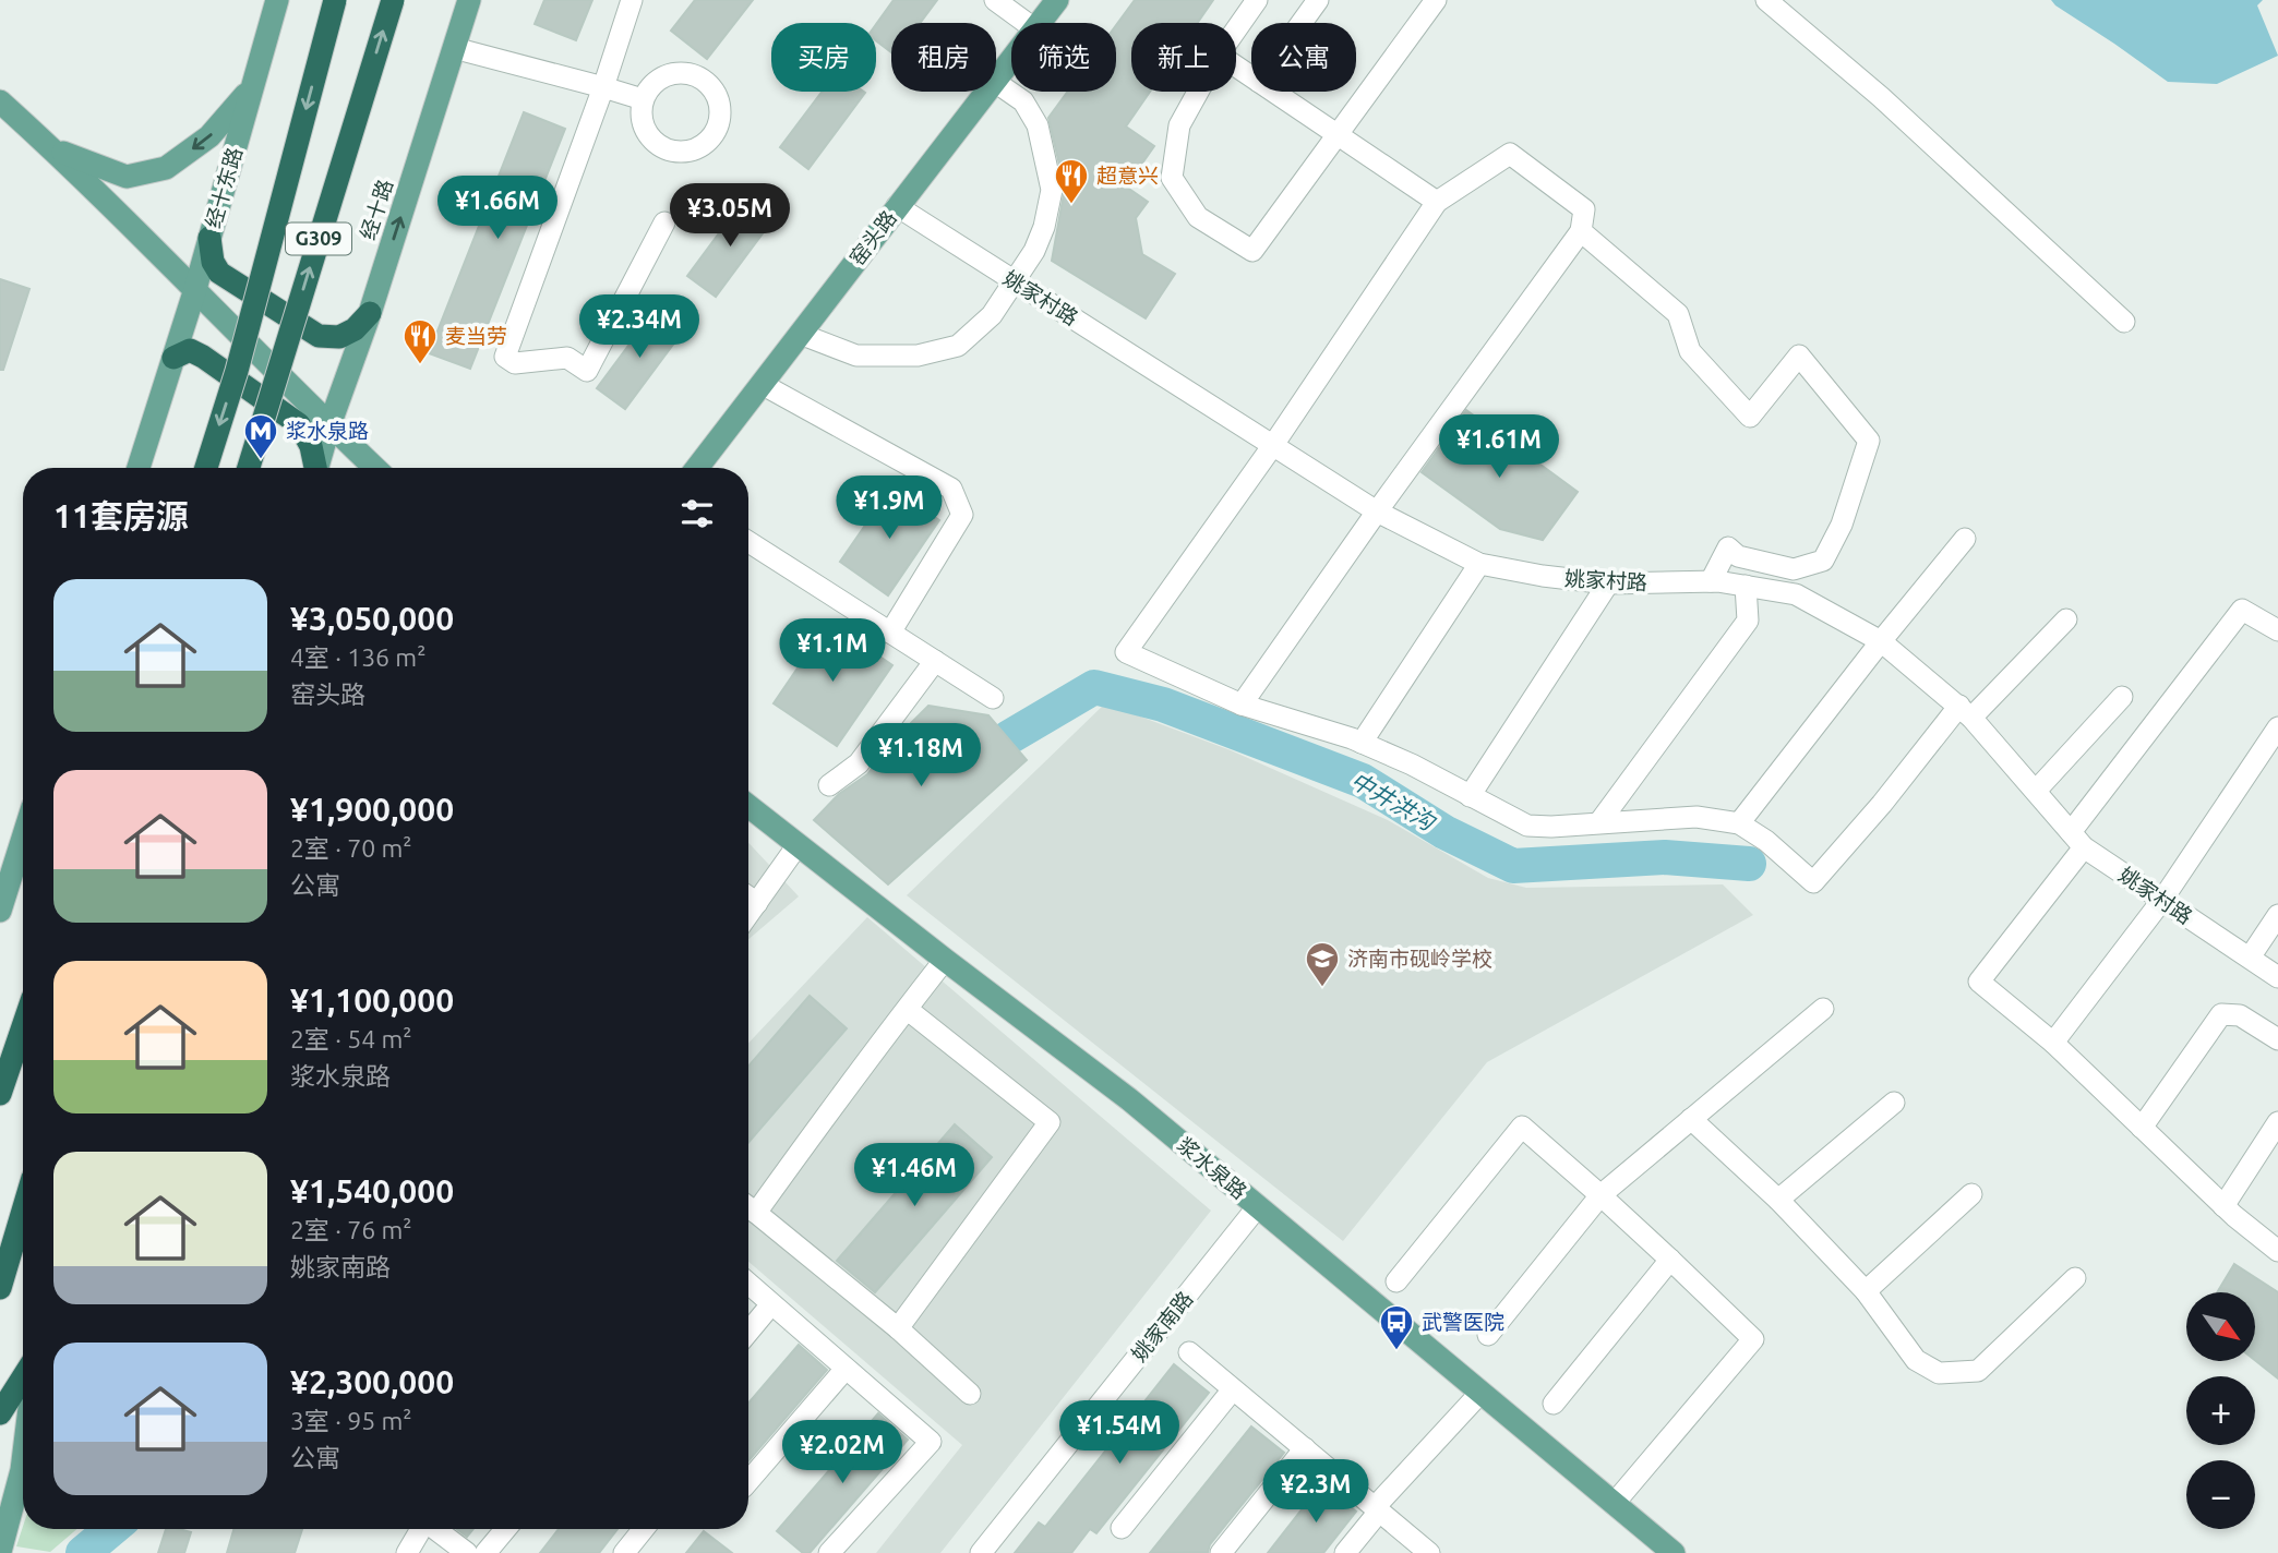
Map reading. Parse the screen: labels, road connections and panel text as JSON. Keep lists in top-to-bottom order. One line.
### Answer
{"streets":{"highway":["G309"],"main road":["经十东路","经十路","窑头路","浆水泉路"],"street":["姚家村路","姚家南路"]},"crossings":[["窑头路","姚家村路"],["浆水泉路","姚家南路"]],"water":["中井洪沟"],"places":{"restaurant":["超意兴","麦当劳"],"metro station":["浆水泉路"],"school or university":["济南市砚岭学校"],"bus stop":["武警医院"]},"north":"bottom right","page":{"chip":["买房","租房","筛选","新上","公寓"],"price":["¥1.66M","¥3.05M","¥2.34M","¥1.61M","¥1.9M","¥1.1M","¥1.18M","¥1.46M","¥1.54M","¥2.02M","¥2.3M"],"heading":"11套房源","list":[{"name":"¥3,050,000","note":"4室 · 136 m² · 窑头路"},{"name":"¥1,900,000","note":"2室 · 70 m² · 公寓"},{"name":"¥1,100,000","note":"2室 · 54 m² · 浆水泉路"},{"name":"¥1,540,000","note":"2室 · 76 m² · 姚家南路"},{"name":"¥2,300,000","note":"3室 · 95 m² · 公寓"}],"map_buttons":["+","−"]}}
